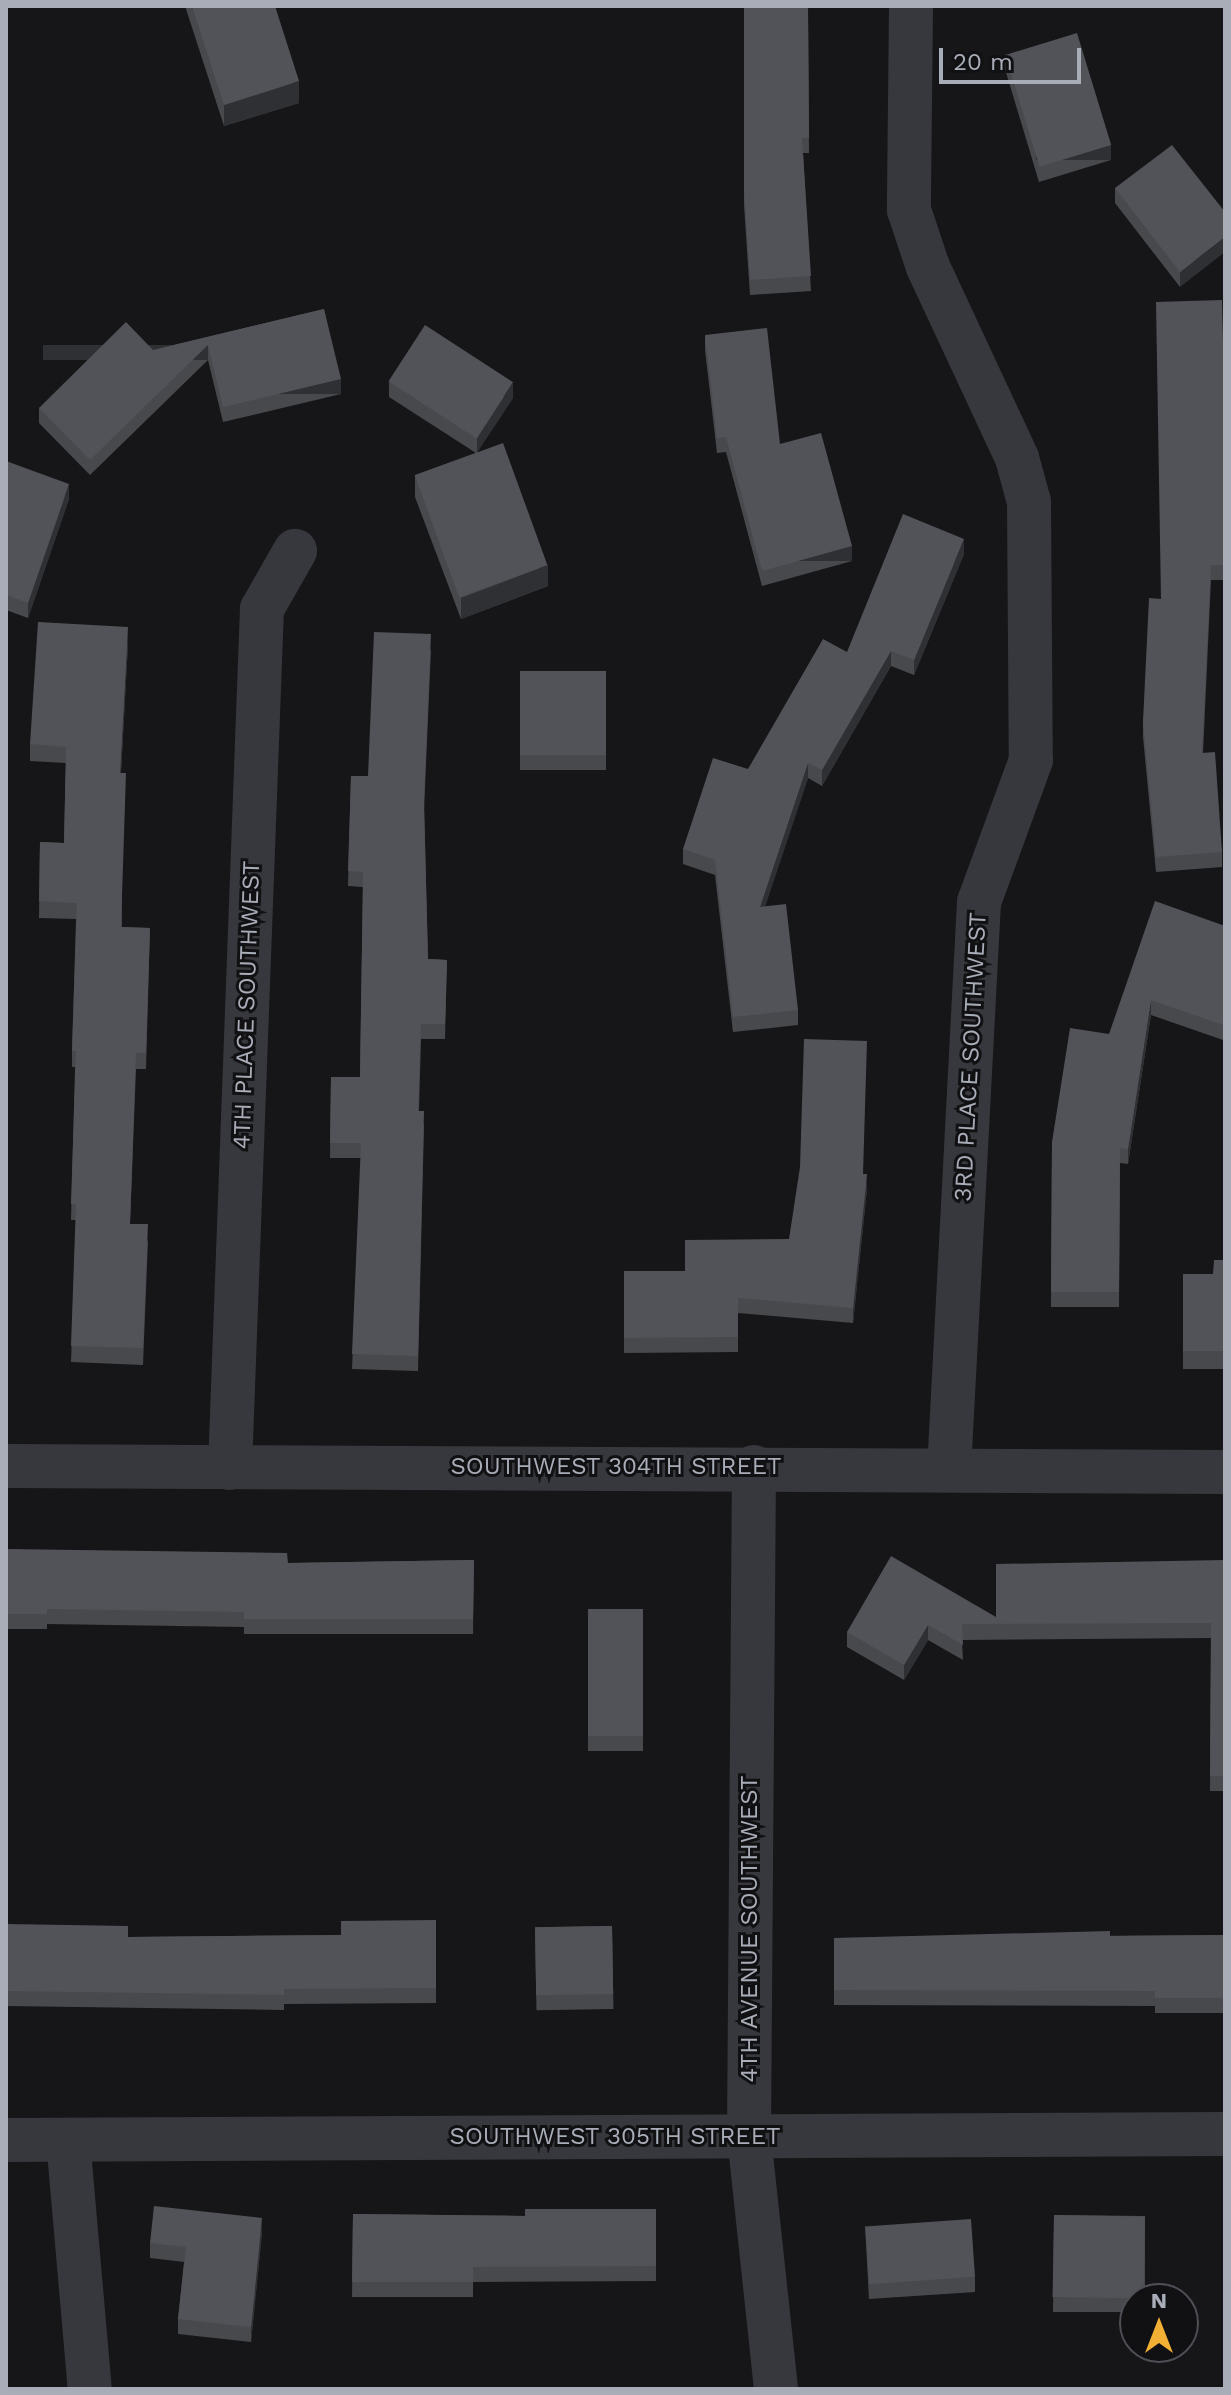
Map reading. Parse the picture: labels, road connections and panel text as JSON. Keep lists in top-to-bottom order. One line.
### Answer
{"streets":{"street":["4TH PLACE SOUTHWEST","3RD PLACE SOUTHWEST","SOUTHWEST 304TH STREET","4TH AVENUE SOUTHWEST","SOUTHWEST 305TH STREET"]},"crossings":[["4TH PLACE SOUTHWEST","SOUTHWEST 304TH STREET"],["3RD PLACE SOUTHWEST","SOUTHWEST 304TH STREET"],["SOUTHWEST 304TH STREET","4TH AVENUE SOUTHWEST"],["4TH AVENUE SOUTHWEST","SOUTHWEST 305TH STREET"]],"scale_bar":"20 m","north":"top"}
